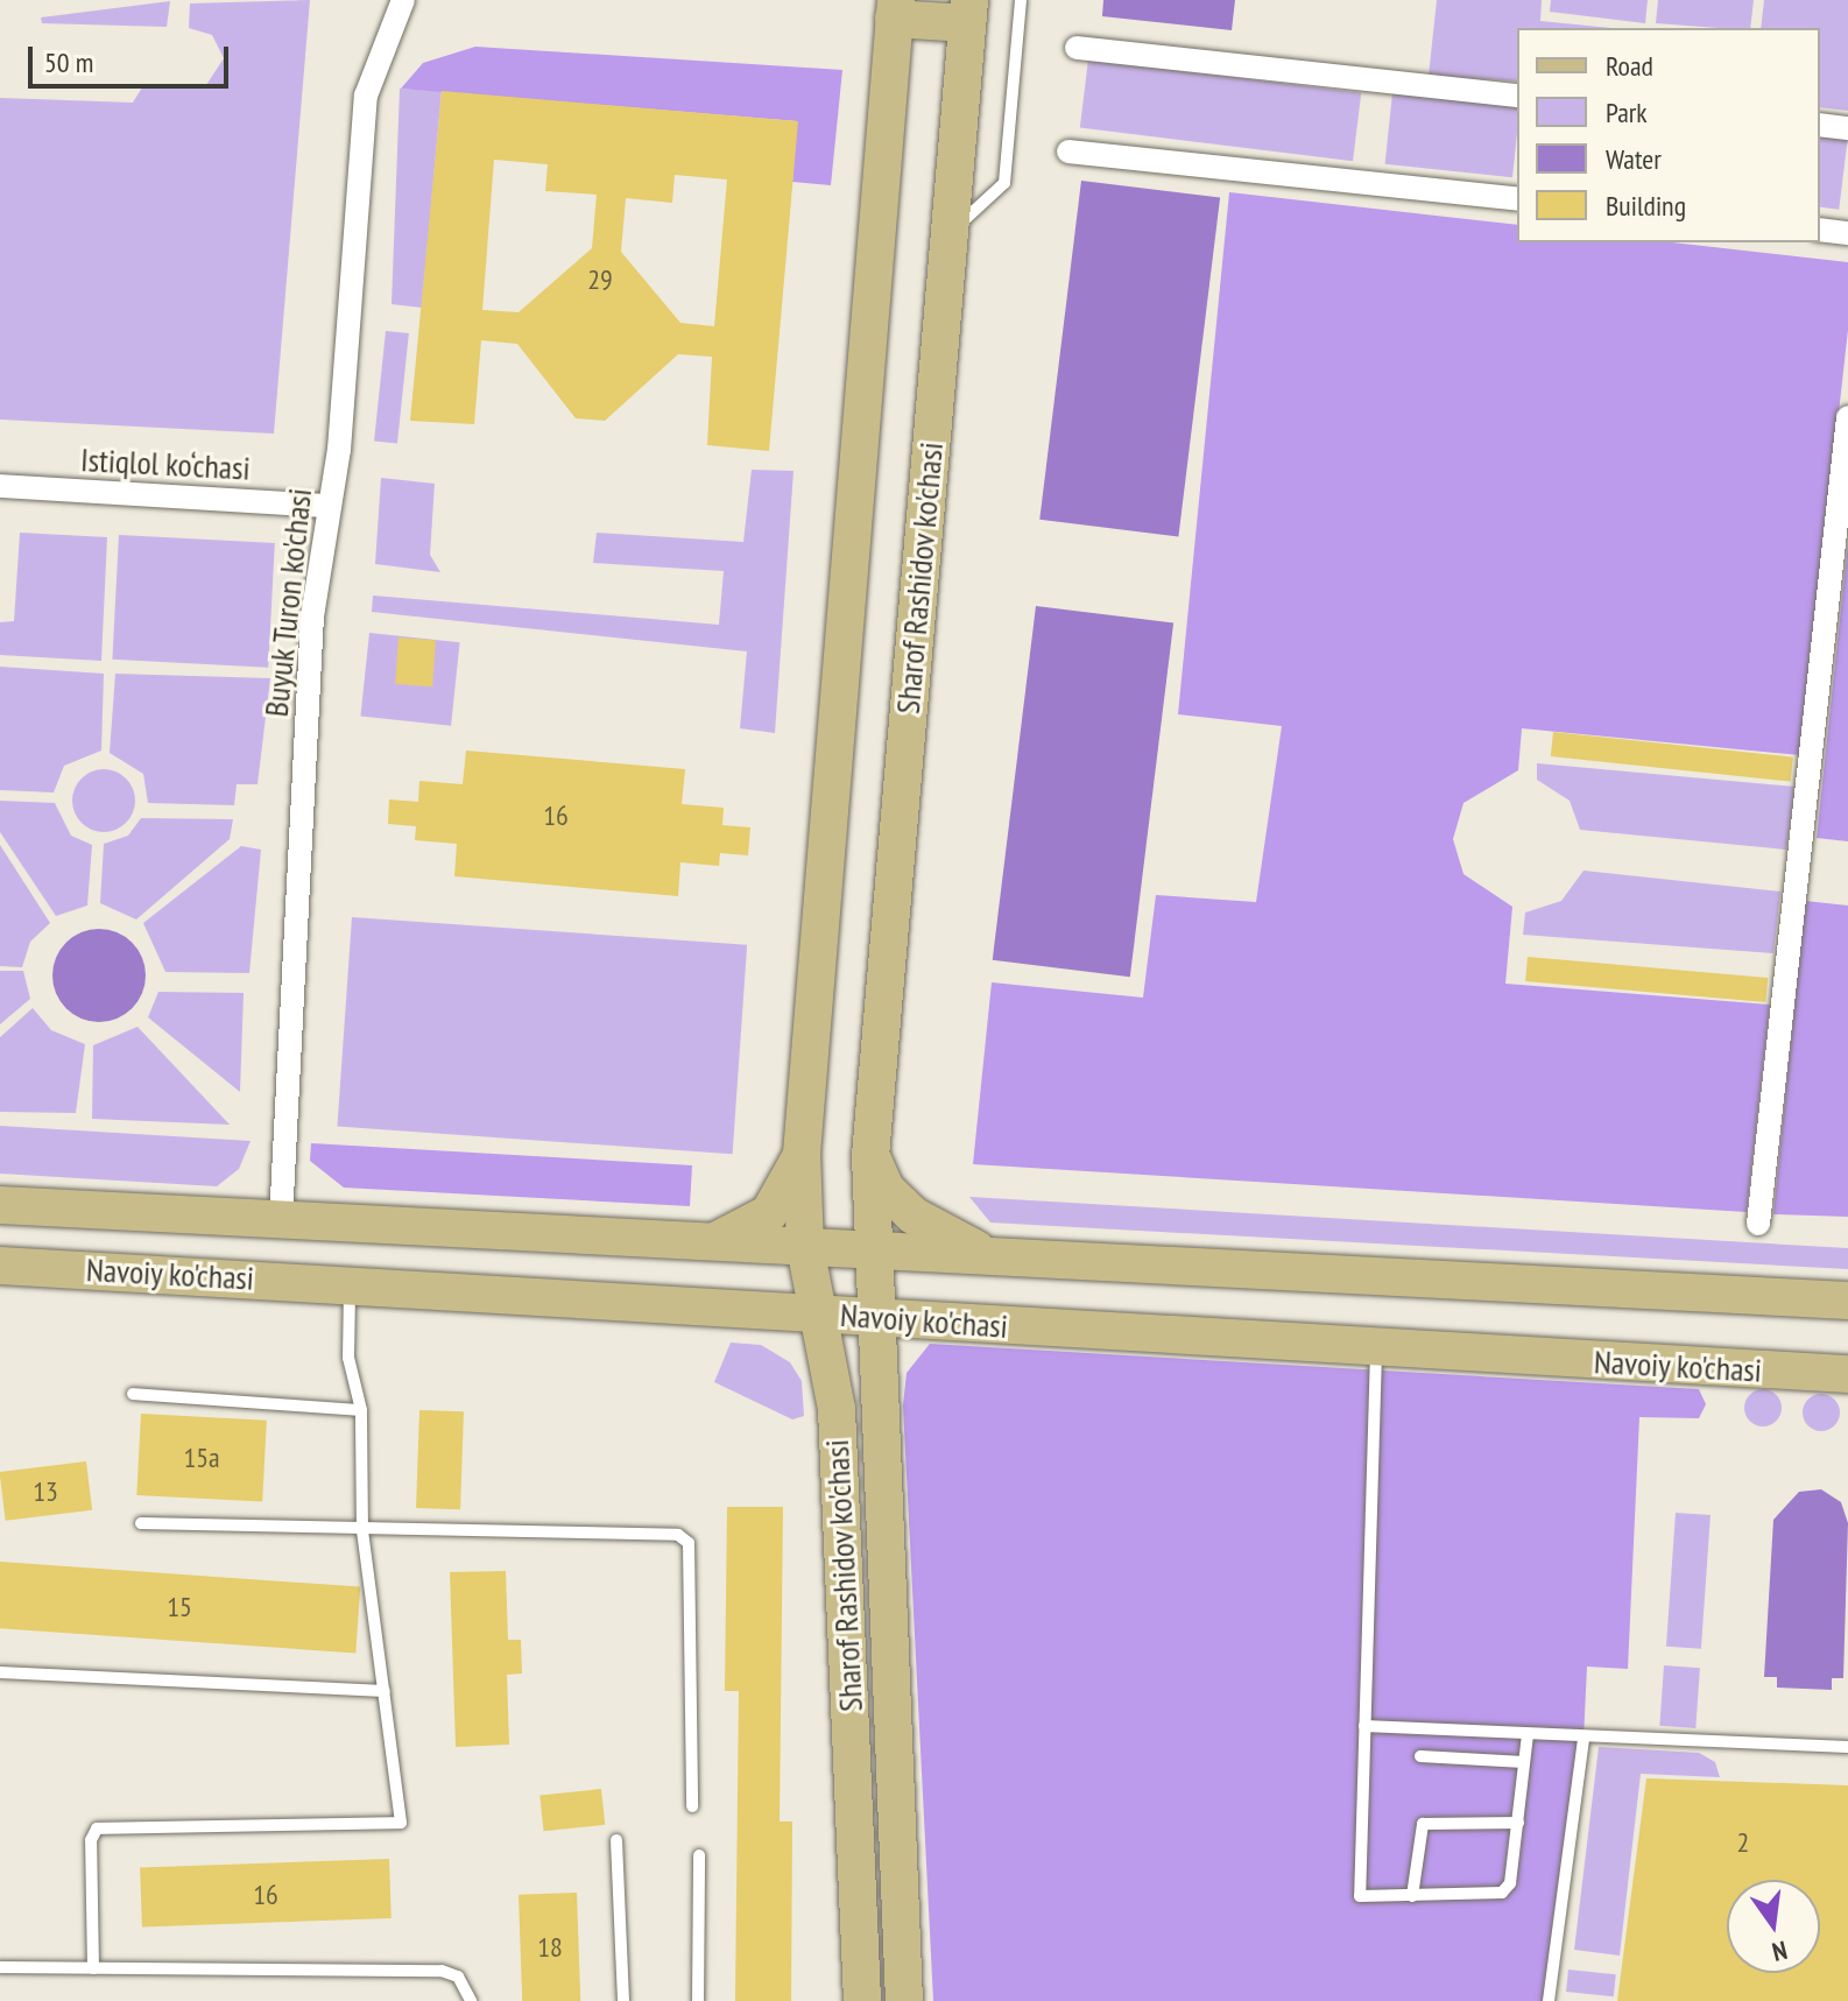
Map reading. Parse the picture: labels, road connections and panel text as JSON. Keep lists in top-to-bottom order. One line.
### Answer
{"streets":{"main road":["Sharof Rashidov ko'chasi","Navoiy ko'chasi"],"street":["Istiqlol ko‘chasi","Buyuk Turon ko'chasi"]},"crossings":[["Istiqlol ko‘chasi","Buyuk Turon ko'chasi"],["Sharof Rashidov ko'chasi","Navoiy ko'chasi"],["Buyuk Turon ko'chasi","Navoiy ko'chasi"]],"house_numbers":["29","16","15a","13","15","2","16","18"],"legend":["Road","Park","Water","Building"],"scale_bar":"50 m","north":"bottom"}
